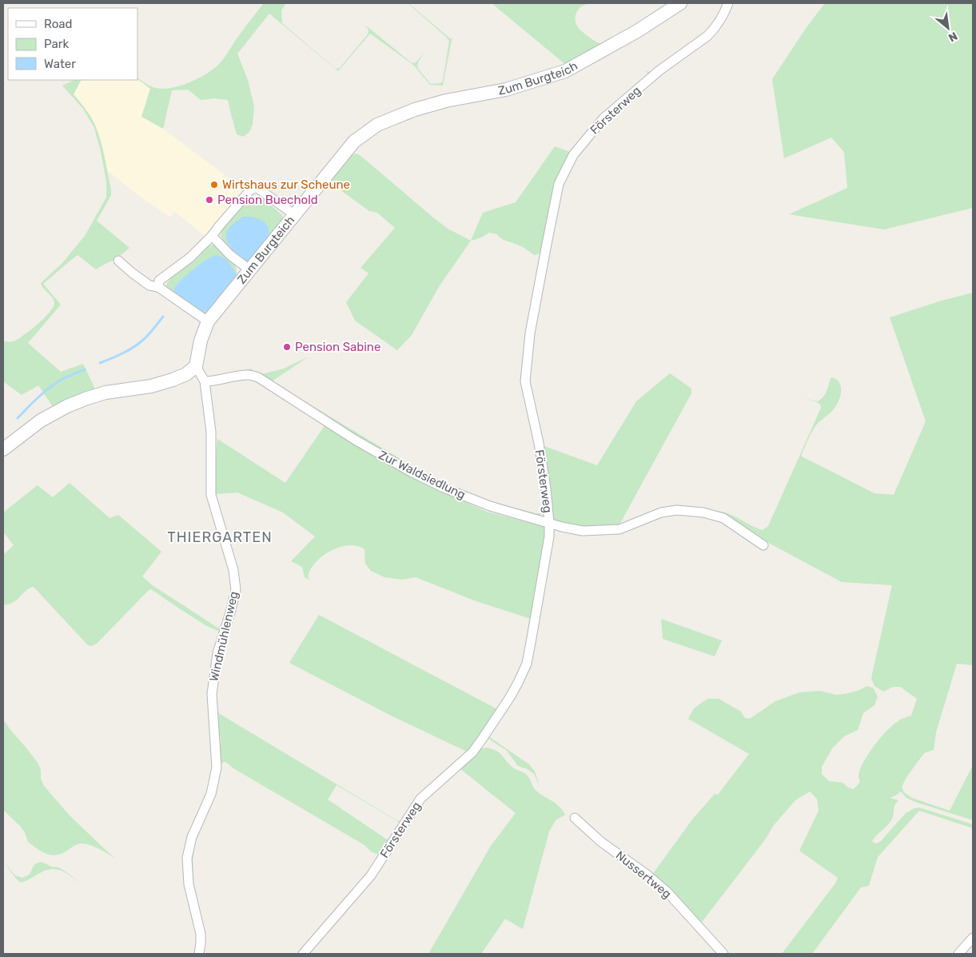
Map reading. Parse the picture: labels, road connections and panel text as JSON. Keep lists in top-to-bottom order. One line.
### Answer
{"streets":{"street":["Zum Burgteich","Försterweg","Zur Waldsiedlung","Windmühlenweg","Nussertweg"]},"crossings":[["Zum Burgteich","Windmühlenweg"],["Försterweg","Zur Waldsiedlung"],["Zur Waldsiedlung","Windmühlenweg"]],"districts":["THIERGARTEN"],"places":["Wirtshaus zur Scheune","Pension Buechold","Pension Sabine"],"legend":["Road","Park","Water"],"north":"bottom right"}
